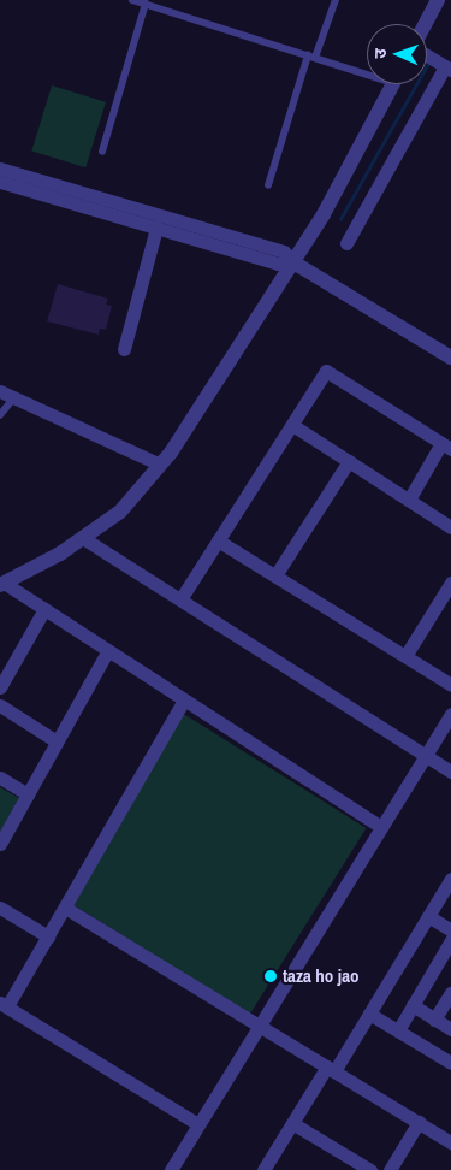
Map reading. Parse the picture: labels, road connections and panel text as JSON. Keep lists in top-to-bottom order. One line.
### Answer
{"places":["taza ho jao"],"north":"left"}
